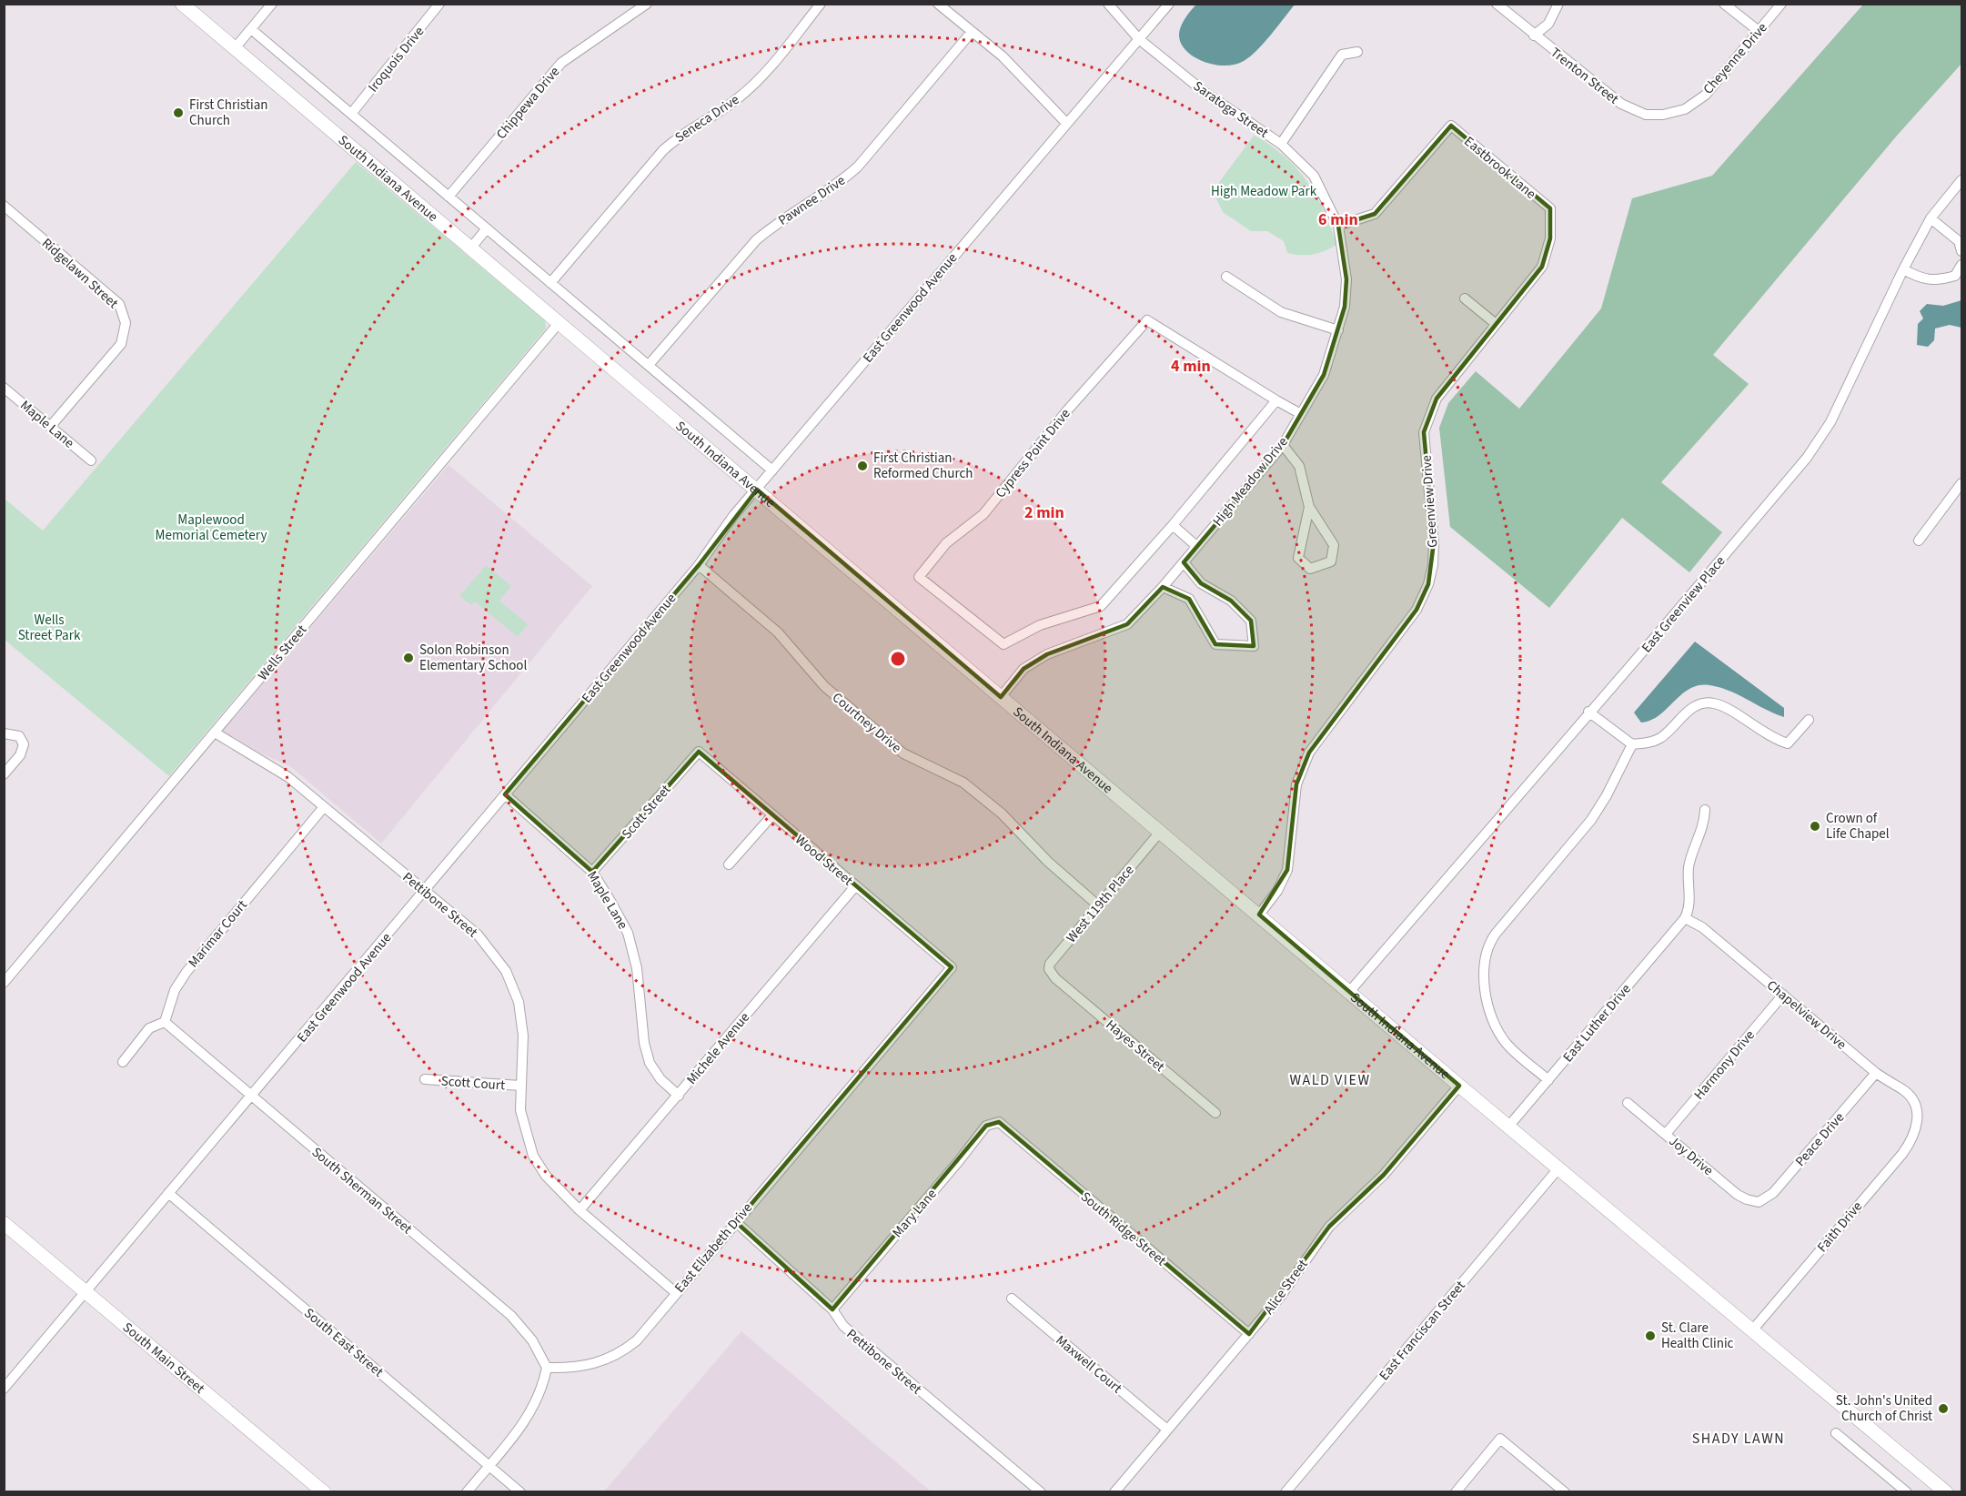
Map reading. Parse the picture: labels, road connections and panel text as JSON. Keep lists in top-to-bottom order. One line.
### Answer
{"streets":{"main road":["South Indiana Avenue","South Main Street"],"street":["Cheyenne Drive","Iroquois Drive","Trenton Street","Chippewa Drive","Saratoga Street","Seneca Drive","Eastbrook Lane","Pawnee Drive","Ridgelawn Street","East Greenwood Avenue","Maple Lane","Cypress Point Drive","High Meadow Drive","Greenview Drive","East Greenview Place","Wells Street","Courtney Drive","Scott Street","Wood Street","West 119th Place","Pettibone Street","Marimar Court","Chapelview Drive","East Luther Drive","Hayes Street","Michele Avenue","Harmony Drive","Scott Court","Peace Drive","Joy Drive","South Sherman Street","Mary Lane","Faith Drive","South Ridge Street","East Elizabeth Drive","Alice Street","East Franciscan Street","South East Street","Maxwell Court"]},"crossings":[["Cheyenne Drive","Trenton Street"],["Saratoga Street","Eastbrook Lane"],["Saratoga Street","East Greenwood Avenue"],["Saratoga Street","High Meadow Drive"],["Eastbrook Lane","High Meadow Drive"],["Eastbrook Lane","Greenview Drive"],["South Indiana Avenue","East Greenwood Avenue"],["South Indiana Avenue","High Meadow Drive"],["South Indiana Avenue","Greenview Drive"],["South Indiana Avenue","East Greenview Place"],["South Indiana Avenue","Wells Street"],["South Indiana Avenue","West 119th Place"],["South Indiana Avenue","East Luther Drive"],["South Indiana Avenue","Faith Drive"],["South Indiana Avenue","Alice Street"],["South Indiana Avenue","East Franciscan Street"],["Ridgelawn Street","Maple Lane"],["East Greenwood Avenue","Maple Lane"],["East Greenwood Avenue","Courtney Drive"],["East Greenwood Avenue","Pettibone Street"],["East Greenwood Avenue","South Sherman Street"],["East Greenwood Avenue","South East Street"],["East Greenwood Avenue","South Main Street"],["Maple Lane","Scott Street"],["Maple Lane","Michele Avenue"],["Wells Street","Pettibone Street"],["Courtney Drive","West 119th Place"],["Scott Street","Wood Street"],["Wood Street","Michele Avenue"],["Wood Street","East Elizabeth Drive"],["West 119th Place","Hayes Street"],["Pettibone Street","Marimar Court"],["Pettibone Street","Michele Avenue"],["Pettibone Street","Scott Court"],["Pettibone Street","Mary Lane"],["Pettibone Street","East Elizabeth Drive"],["Marimar Court","South Sherman Street"],["Chapelview Drive","East Luther Drive"],["Chapelview Drive","Harmony Drive"],["Chapelview Drive","Peace Drive"],["Chapelview Drive","Faith Drive"],["Harmony Drive","Joy Drive"],["Peace Drive","Joy Drive"],["South Sherman Street","East Elizabeth Drive"],["Mary Lane","South Ridge Street"],["South Ridge Street","Alice Street"],["Alice Street","Maxwell Court"]],"districts":["WALD VIEW","SHADY LAWN"],"parks":["High Meadow Park","Maplewood Memorial Cemetery","Wells Street Park"],"places":["First Christian Church","First Christian Reformed Church","Solon Robinson Elementary School","Crown of Life Chapel","St. Clare Health Clinic","St. John's United Church of Christ"],"rings":["6 min","4 min","2 min"]}
